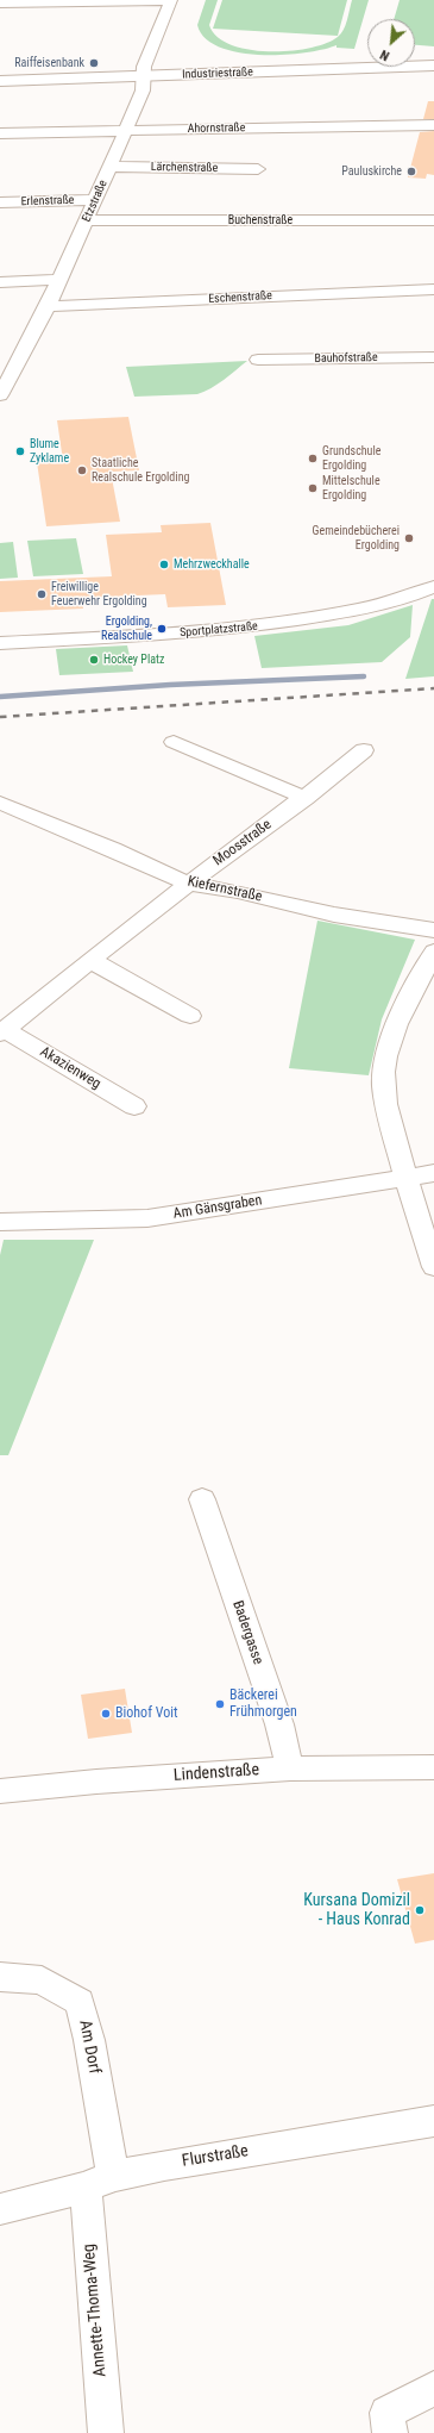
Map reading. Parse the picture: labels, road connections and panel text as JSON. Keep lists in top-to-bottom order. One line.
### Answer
{"streets":{"street":["Industriestraße","Ahornstraße","Lärchenstraße","Erlenstraße","Etzstraße","Buchenstraße","Eschenstraße","Bauhofstraße","Sportplatzstraße","Moosstraße","Kiefernstraße","Akazienweg","Am Gänsgraben","Badergasse","Lindenstraße","Am Dorf","Flurstraße","Annette-Thoma-Weg"]},"crossings":[["Industriestraße","Etzstraße"],["Ahornstraße","Etzstraße"],["Lärchenstraße","Etzstraße"],["Erlenstraße","Etzstraße"],["Etzstraße","Buchenstraße"],["Etzstraße","Eschenstraße"],["Moosstraße","Kiefernstraße"],["Moosstraße","Akazienweg"],["Badergasse","Lindenstraße"],["Am Dorf","Flurstraße"],["Am Dorf","Annette-Thoma-Weg"],["Flurstraße","Annette-Thoma-Weg"]],"places":["Raiffeisenbank","Pauluskirche","Blume Zyklame","Grundschule Ergolding","Staatliche Realschule Ergolding","Mittelschule Ergolding","Gemeindebücherei Ergolding","Mehrzweckhalle","Freiwillige Feuerwehr Ergolding","Ergolding, Realschule","Hockey Platz","Bäckerei Frühmorgen","Biohof Voit","Kursana Domizil - Haus Konrad"],"north":"bottom left"}
